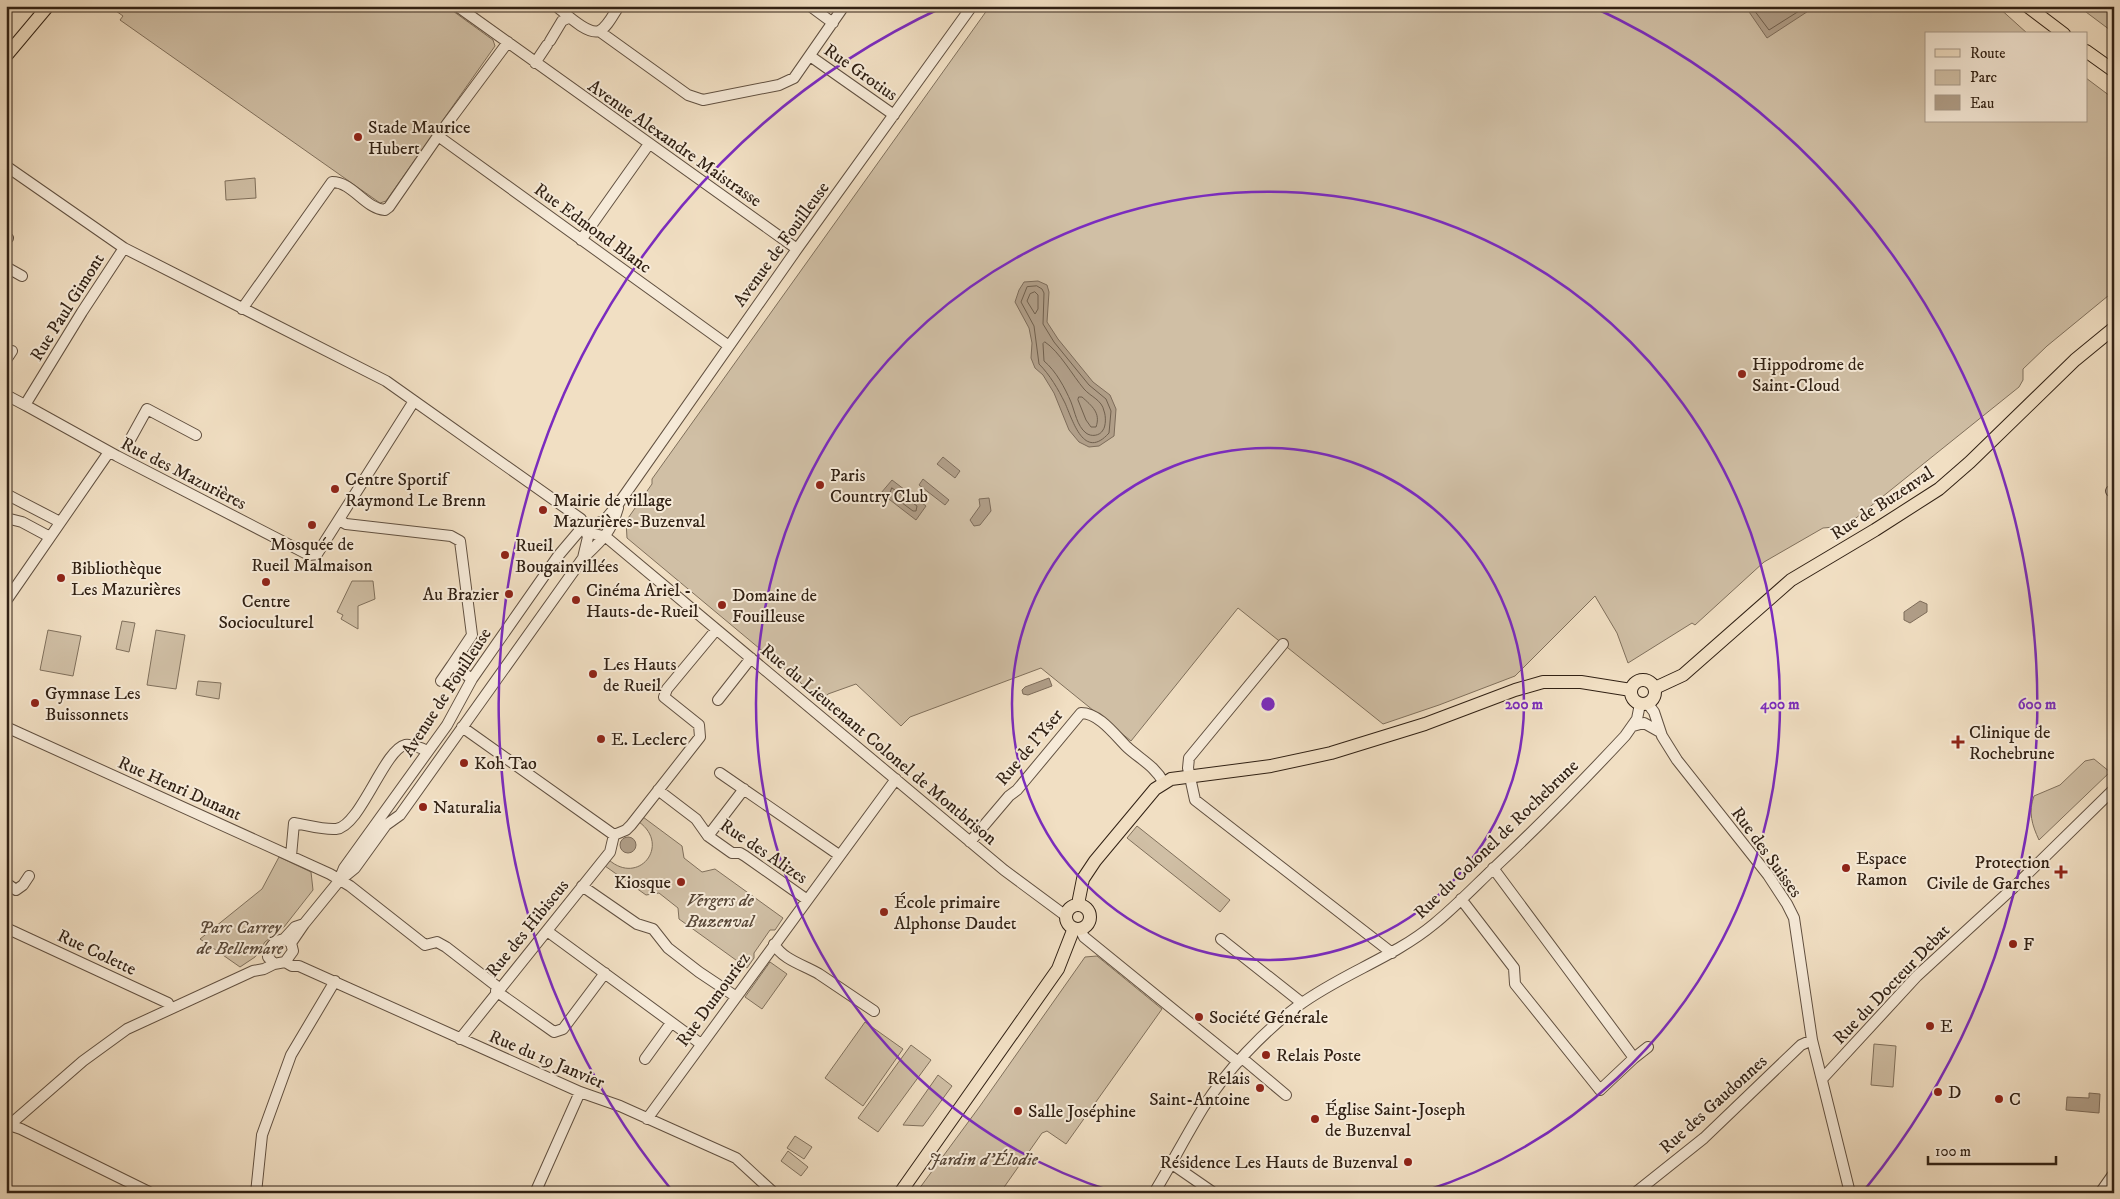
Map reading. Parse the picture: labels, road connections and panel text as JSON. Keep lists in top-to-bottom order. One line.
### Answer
{"streets":{"main road":["Rue de Buzenval"],"street":["Rue Grotius","Avenue Alexandre Maistrasse","Rue Edmond Blanc","Avenue de Fouilleuse","Rue Paul Gimont","Rue des Mazurières","Rue du Lieutenant Colonel de Montbrison","Rue de l'Yser","Rue Henri Dunant","Rue du Colonel de Rochebrune","Rue des Alizes","Rue des Suisses","Rue des Hibiscus","Rue Colette","Rue du Docteur Debat","Rue Dumouriez","Rue du 19 Janvier","Rue des Gaudonnes"]},"crossings":[["Rue Grotius","Avenue de Fouilleuse"],["Avenue Alexandre Maistrasse","Avenue de Fouilleuse"],["Rue Edmond Blanc","Avenue de Fouilleuse"],["Avenue de Fouilleuse","Rue du Lieutenant Colonel de Montbrison"],["Avenue de Fouilleuse","Rue Henri Dunant"],["Avenue de Fouilleuse","Rue du 19 Janvier"],["Rue de Buzenval","Rue du Colonel de Rochebrune"],["Rue de Buzenval","Rue des Suisses"],["Rue du Lieutenant Colonel de Montbrison","Rue de l'Yser"],["Rue du Lieutenant Colonel de Montbrison","Rue Dumouriez"],["Rue Henri Dunant","Rue des Hibiscus"],["Rue du Colonel de Rochebrune","Rue des Suisses"],["Rue des Alizes","Rue Dumouriez"],["Rue des Suisses","Rue du Docteur Debat"],["Rue des Suisses","Rue des Gaudonnes"],["Rue des Hibiscus","Rue du 19 Janvier"],["Rue Dumouriez","Rue du 19 Janvier"]],"parks":["Vergers de Buzenval","Parc Carrey de Bellemare","Jardin d'Élodie"],"places":{"other":["Stade Maurice Hubert","Hippodrome de Saint-Cloud","Paris Country Club","Centre Sportif Raymond Le Brenn","Mairie de village Mazurières-Buzenval","Mosquée de Rueil Malmaison","Rueil Bougainvillées","Bibliothèque Les Mazurières","Centre Socioculturel","Au Brazier","Cinéma Ariel - Hauts-de-Rueil","Domaine de Fouilleuse","Les Hauts de Rueil","Gymnase Les Buissonnets","E. Leclerc","Koh Tao","Naturalia","Espace Ramon","Kiosque","École primaire Alphonse Daudet","F","Société Générale","E","Relais Poste","Relais Saint-Antoine","D","C","Salle Joséphine","Église Saint-Joseph de Buzenval","Résidence Les Hauts de Buzenval"],"health":["Clinique de Rochebrune","Protection Civile de Garches"]},"legend":["Route","Parc","Eau"],"scale_bar":"100 m","rings":["200 m","400 m","600 m"]}
